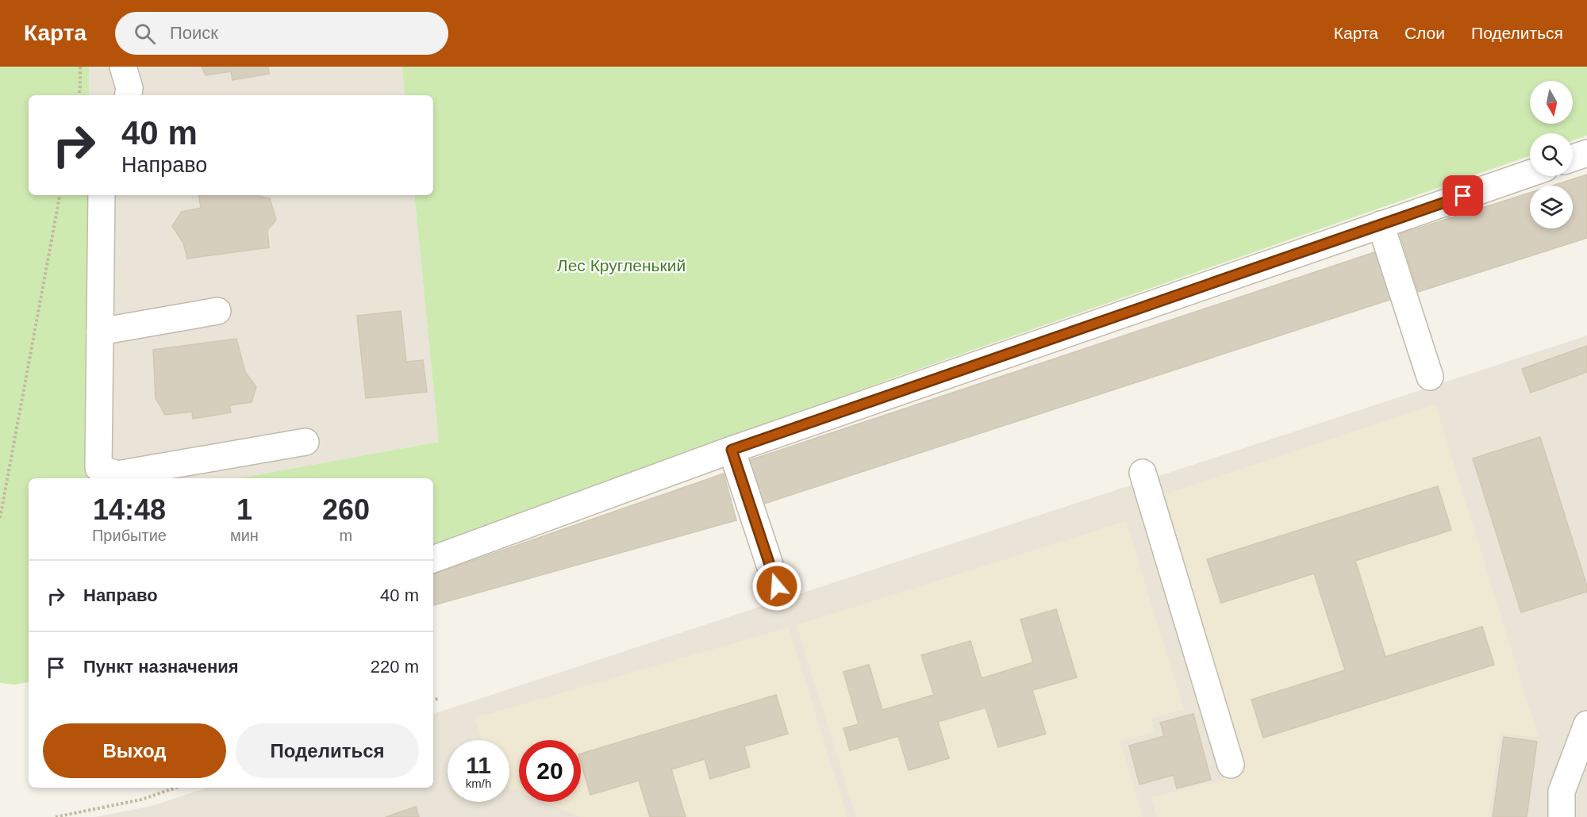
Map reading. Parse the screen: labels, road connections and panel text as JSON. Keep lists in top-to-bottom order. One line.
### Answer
{"parks":["Лес Кругленький"],"north":"bottom","page":{"header":"Карта","search":"Поиск","nav":["Карта","Слои","Поделиться"],"turn":["40 m","Направо"],"eta":["14:48","Прибытие","1","мин","260","m"],"list":[{"name":"Направо","value":"40 m"},{"name":"Пункт назначения","value":"220 m"}],"buttons":["Выход","Поделиться"],"speed":"11 km/h","limit":"20"}}
